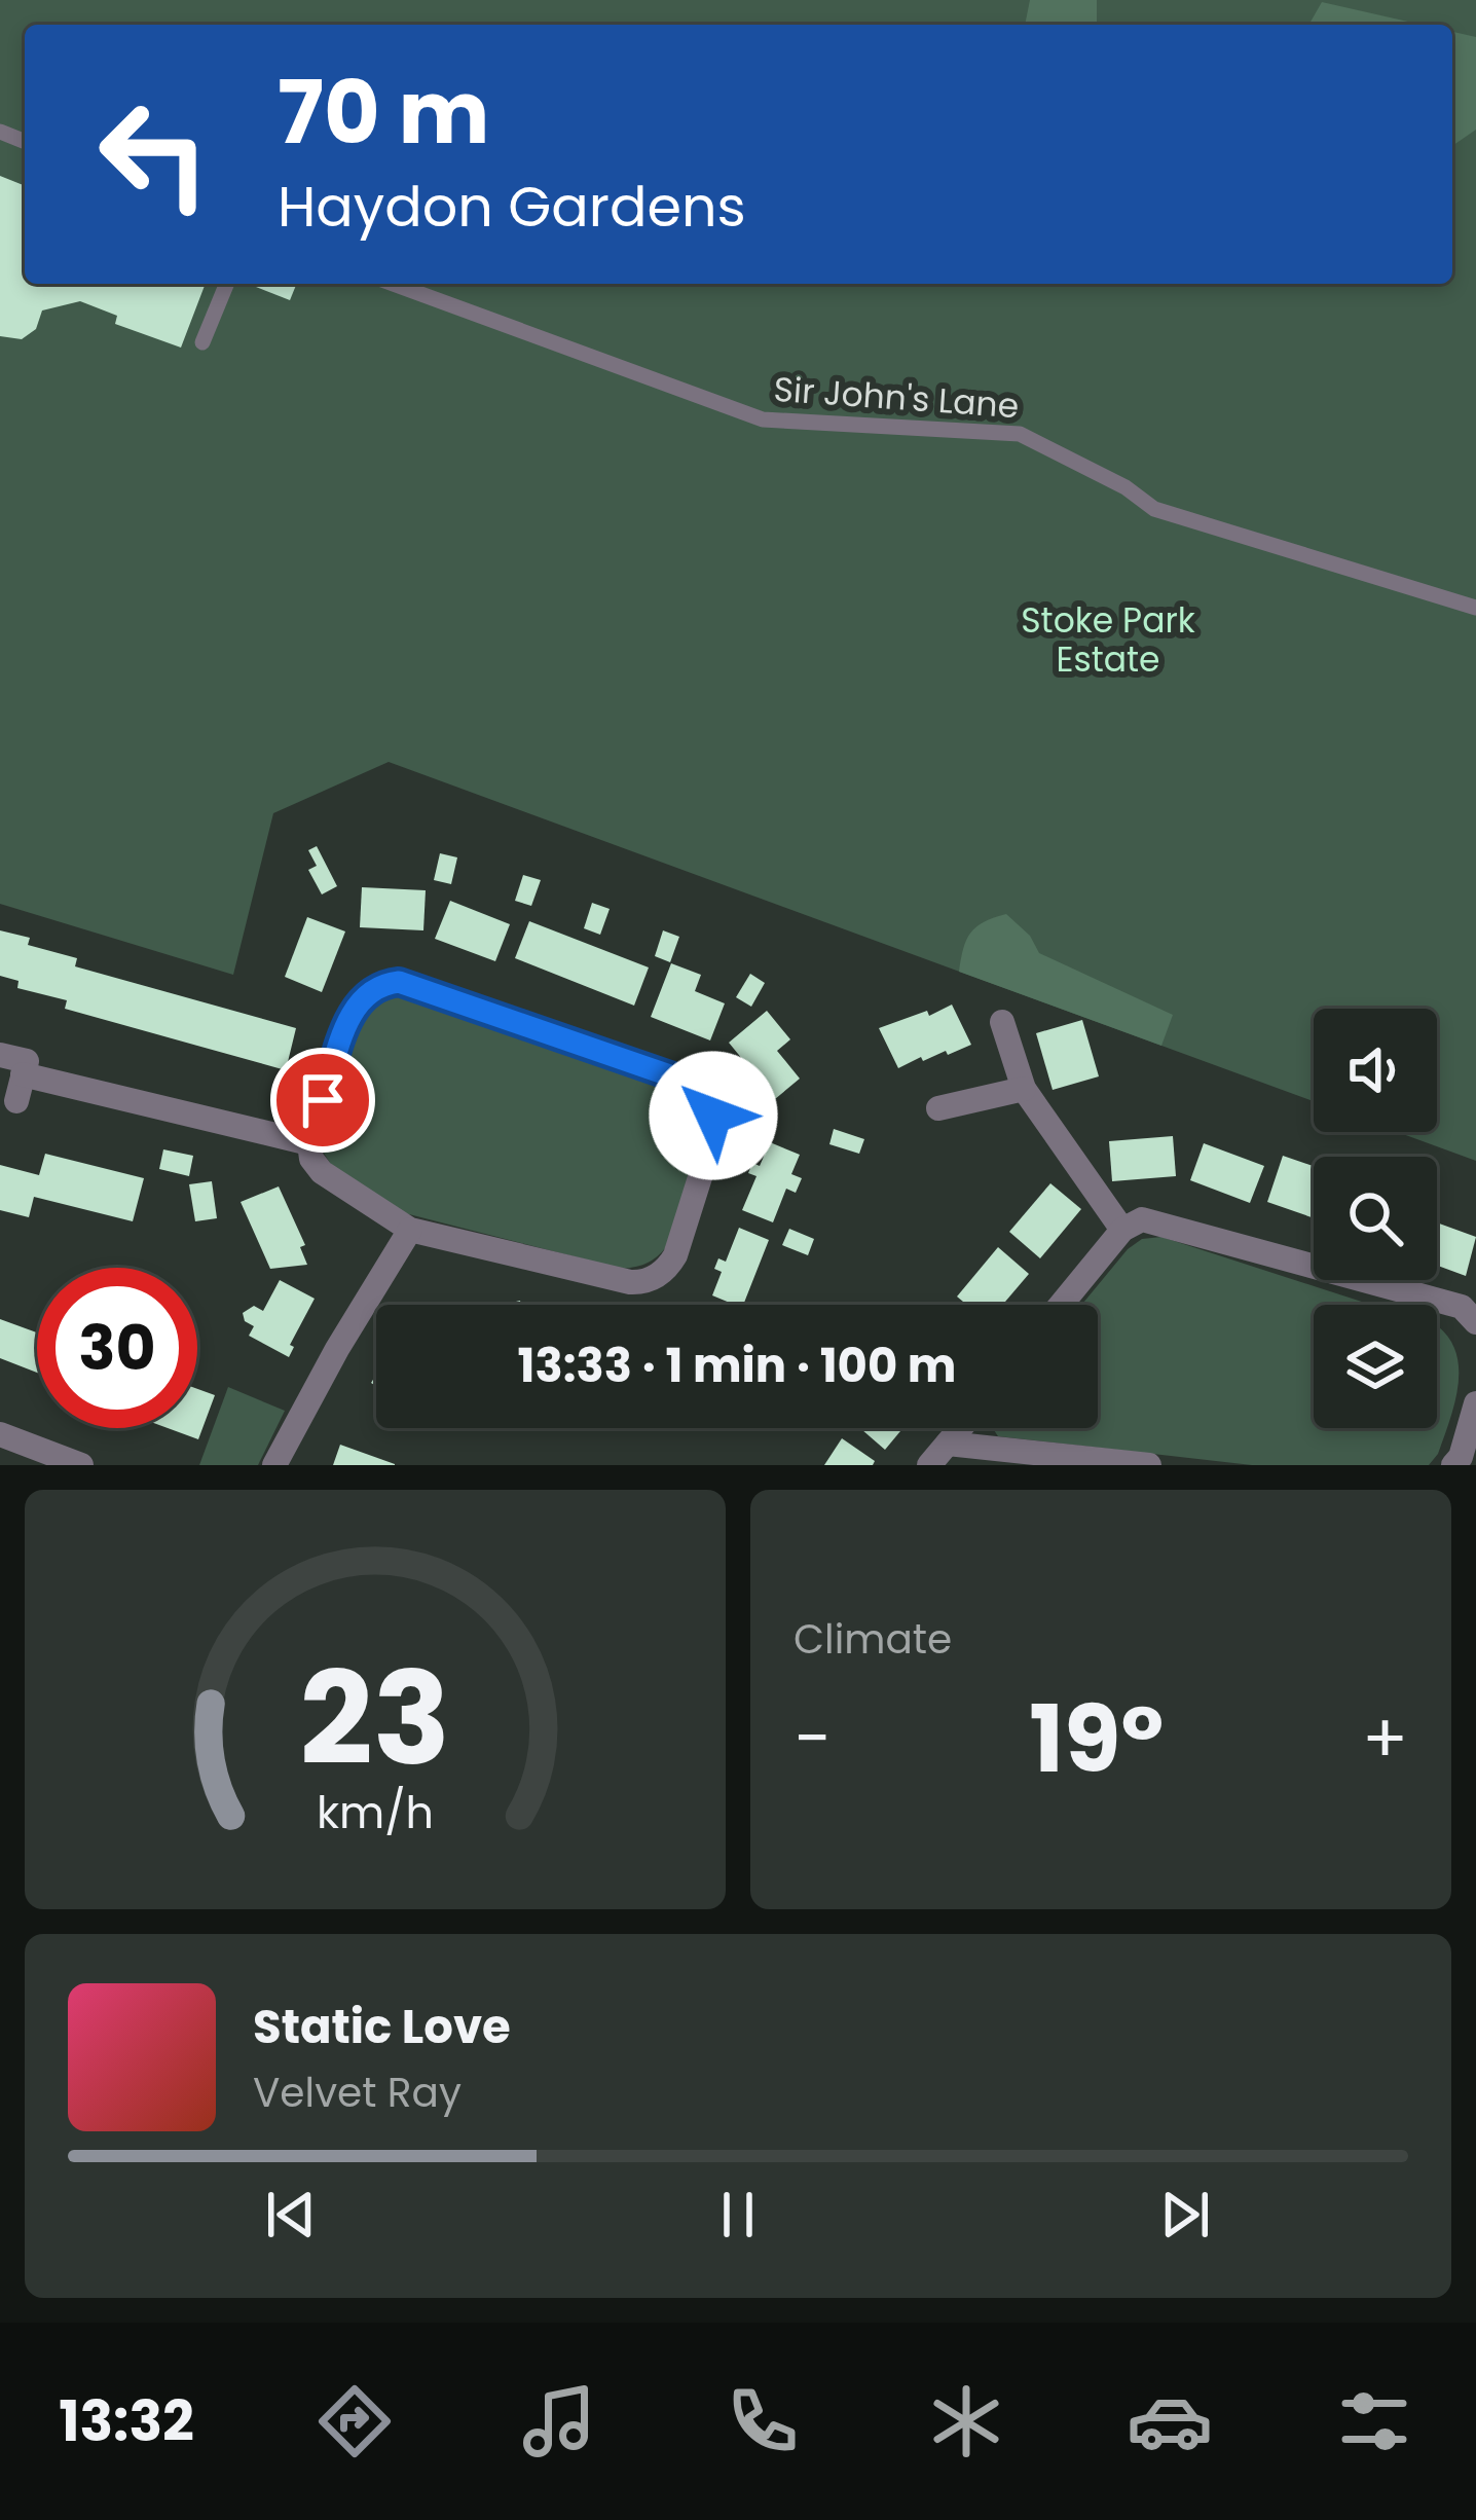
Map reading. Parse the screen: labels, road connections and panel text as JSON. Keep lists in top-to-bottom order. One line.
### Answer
{"streets":{"lane":["Sir John's Lane"]},"parks":["Stoke Park Estate"],"page":{"turn":["70 m","Haydon Gardens"],"limit":"30","trip":"13:33 · 1 min · 100 m","tile":"Climate","heat":["−","19°","+"],"song":["Static Love","Velvet Ray"],"tabs":"13:32","gauge":["23","km/h"]}}
